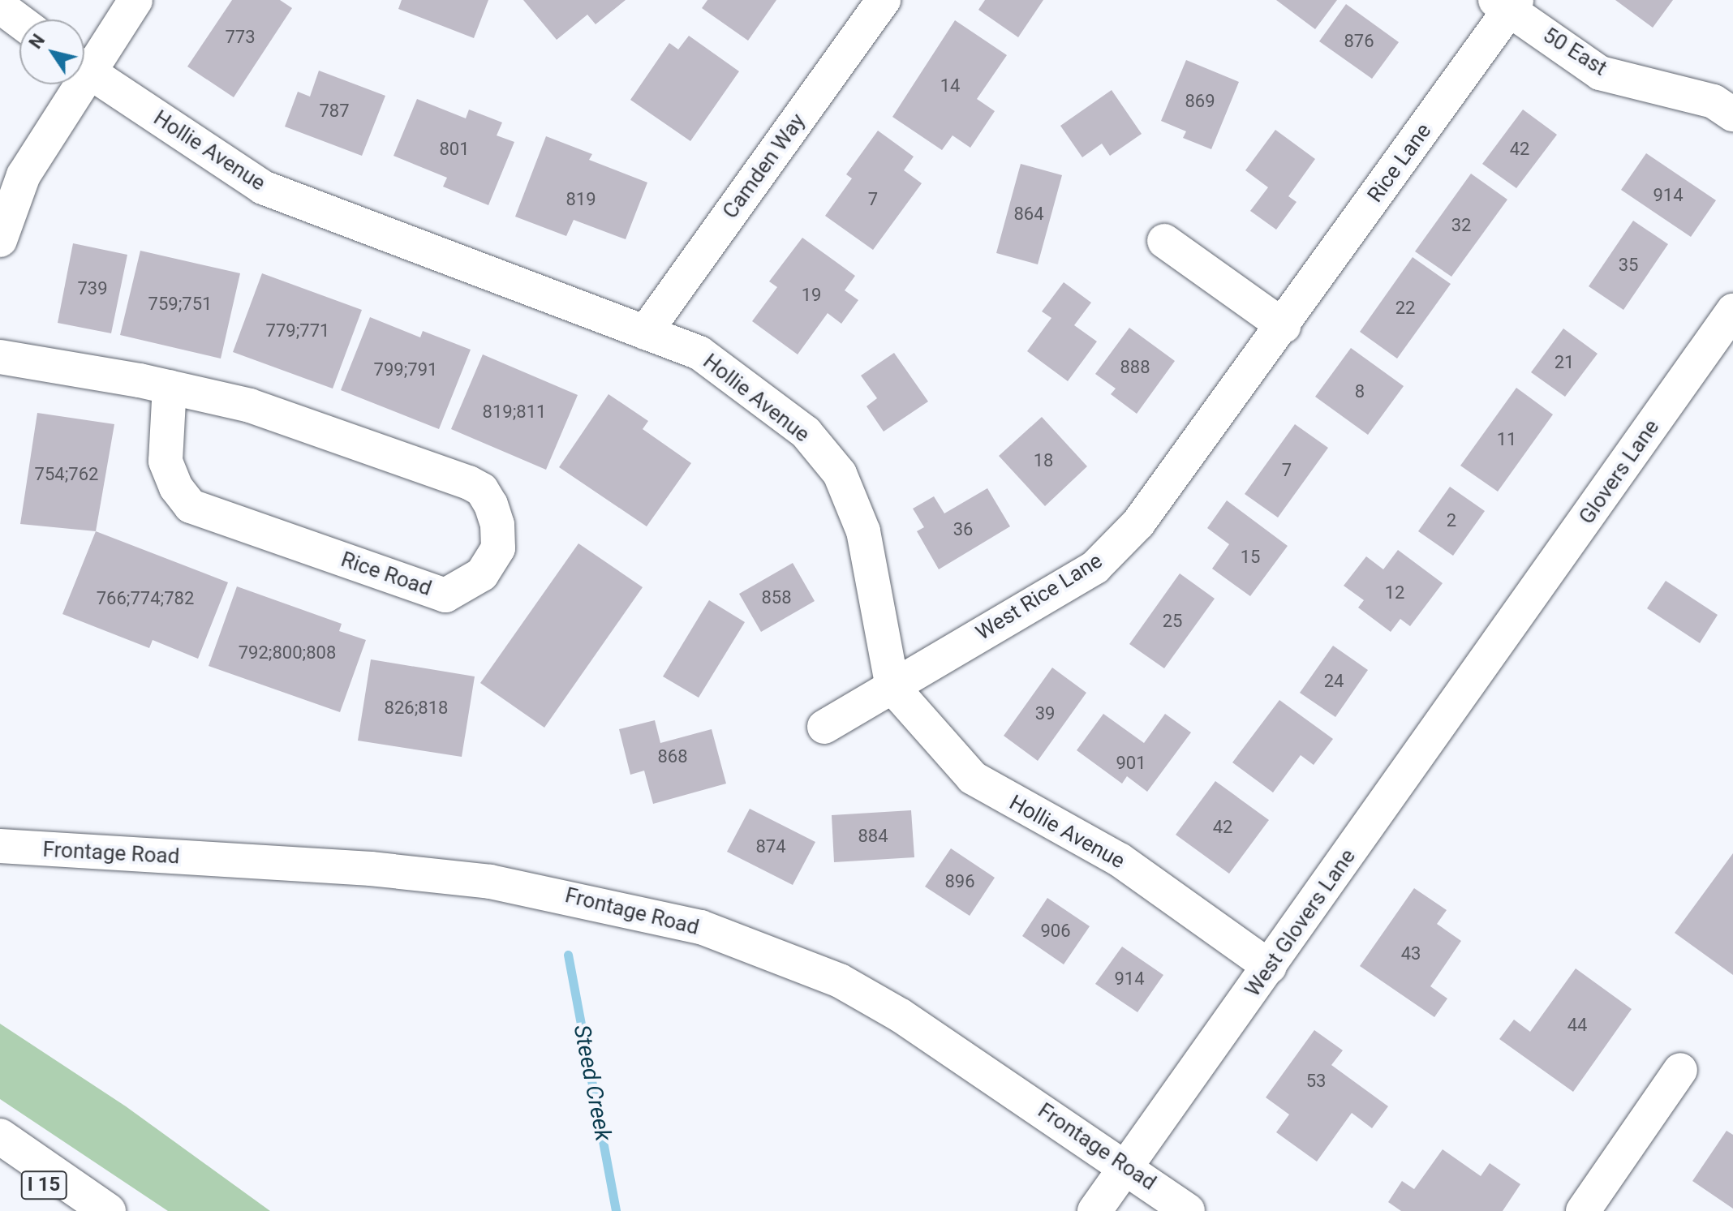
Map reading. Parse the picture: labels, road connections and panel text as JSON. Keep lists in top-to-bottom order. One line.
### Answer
{"streets":{"highway":["I 15"],"street":["50 East","Hollie Avenue","Rice Lane","Camden Way","Glovers Lane","Rice Road","West Rice Lane","Frontage Road","West Glovers Lane"]},"crossings":[["50 East","Rice Lane"],["Hollie Avenue","Camden Way"],["Hollie Avenue","West Rice Lane"],["Hollie Avenue","West Glovers Lane"],["Rice Lane","West Rice Lane"],["Glovers Lane","West Glovers Lane"],["Frontage Road","West Glovers Lane"]],"water":["Steed Creek"],"house_numbers":["773","876","14","869","787","801","42","914","819","7","864","32","35","739","19","759;751","22","779;771","21","888","799;791","8","819;811","11","18","7","754;762","2","36","15","12","858","766;774;782","25","792;800;808","24","826;818","39","868","901","42","884","874","896","906","43","914","44","53"],"north":"top left"}
